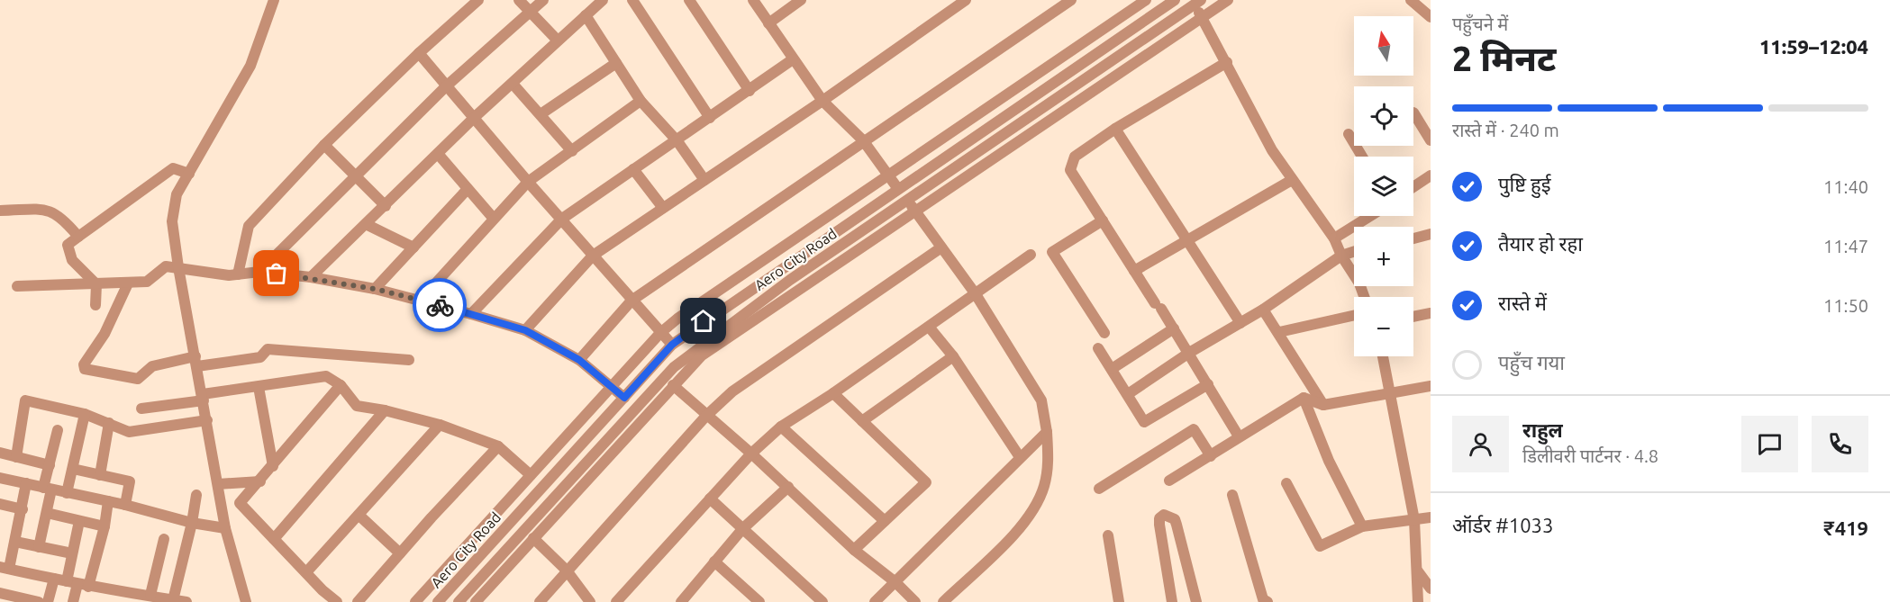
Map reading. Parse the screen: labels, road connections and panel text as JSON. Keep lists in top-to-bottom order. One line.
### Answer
{"streets":{"street":["Aero City Road"]},"north":"top","page":{"heading":["2 मिनट","पहुँचने में","11:59–12:04"],"panel":["राहुल","डिलीवरी पार्टनर · 4.8","ऑर्डर #1033","₹419"],"map_buttons":["+","−"],"bar":"रास्ते में · 240 m","list":[["पुष्टि हुई","11:40"],["तैयार हो रहा","11:47"],["रास्ते में","11:50"],"पहुँच गया"]}}
